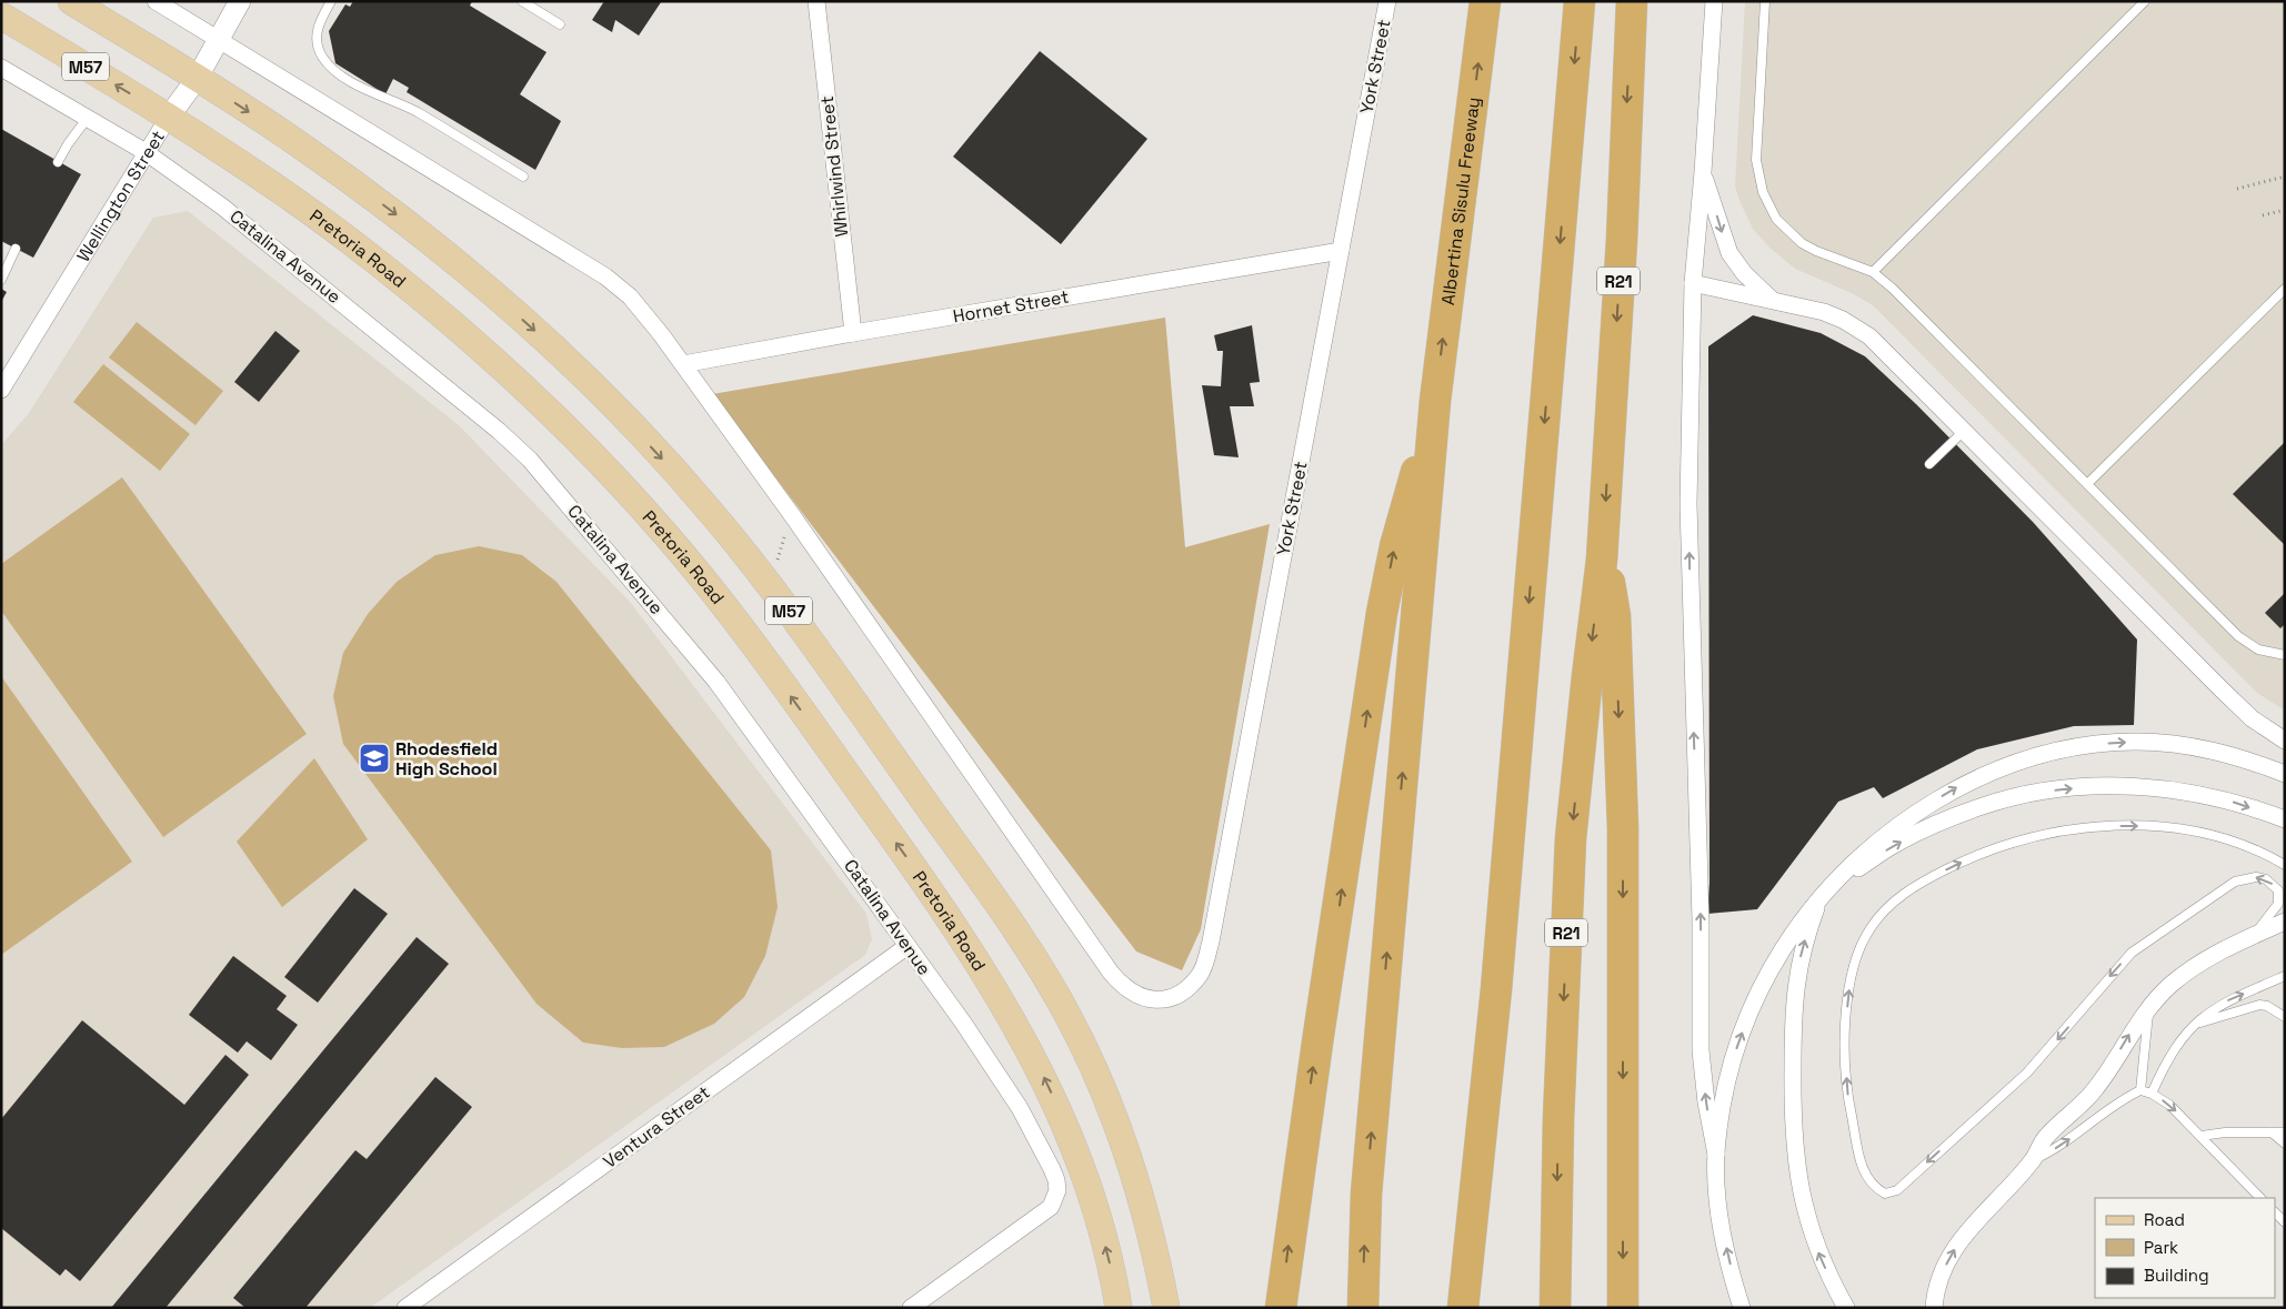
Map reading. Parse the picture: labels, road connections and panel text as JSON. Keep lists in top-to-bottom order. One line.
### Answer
{"streets":{"highway":["Albertina Sisulu Freeway","R21"],"main road":["M57","Pretoria Road"],"street":["York Street","Whirlwind Street","Wellington Street","Catalina Avenue","Hornet Street","Ventura Street"]},"crossings":[["M57","Wellington Street"],["York Street","Hornet Street"],["Whirlwind Street","Hornet Street"],["Wellington Street","Pretoria Road"],["Wellington Street","Catalina Avenue"],["Catalina Avenue","Ventura Street"]],"places":{"school or university":["Rhodesfield High School"]},"legend":["Road","Park","Building"]}
